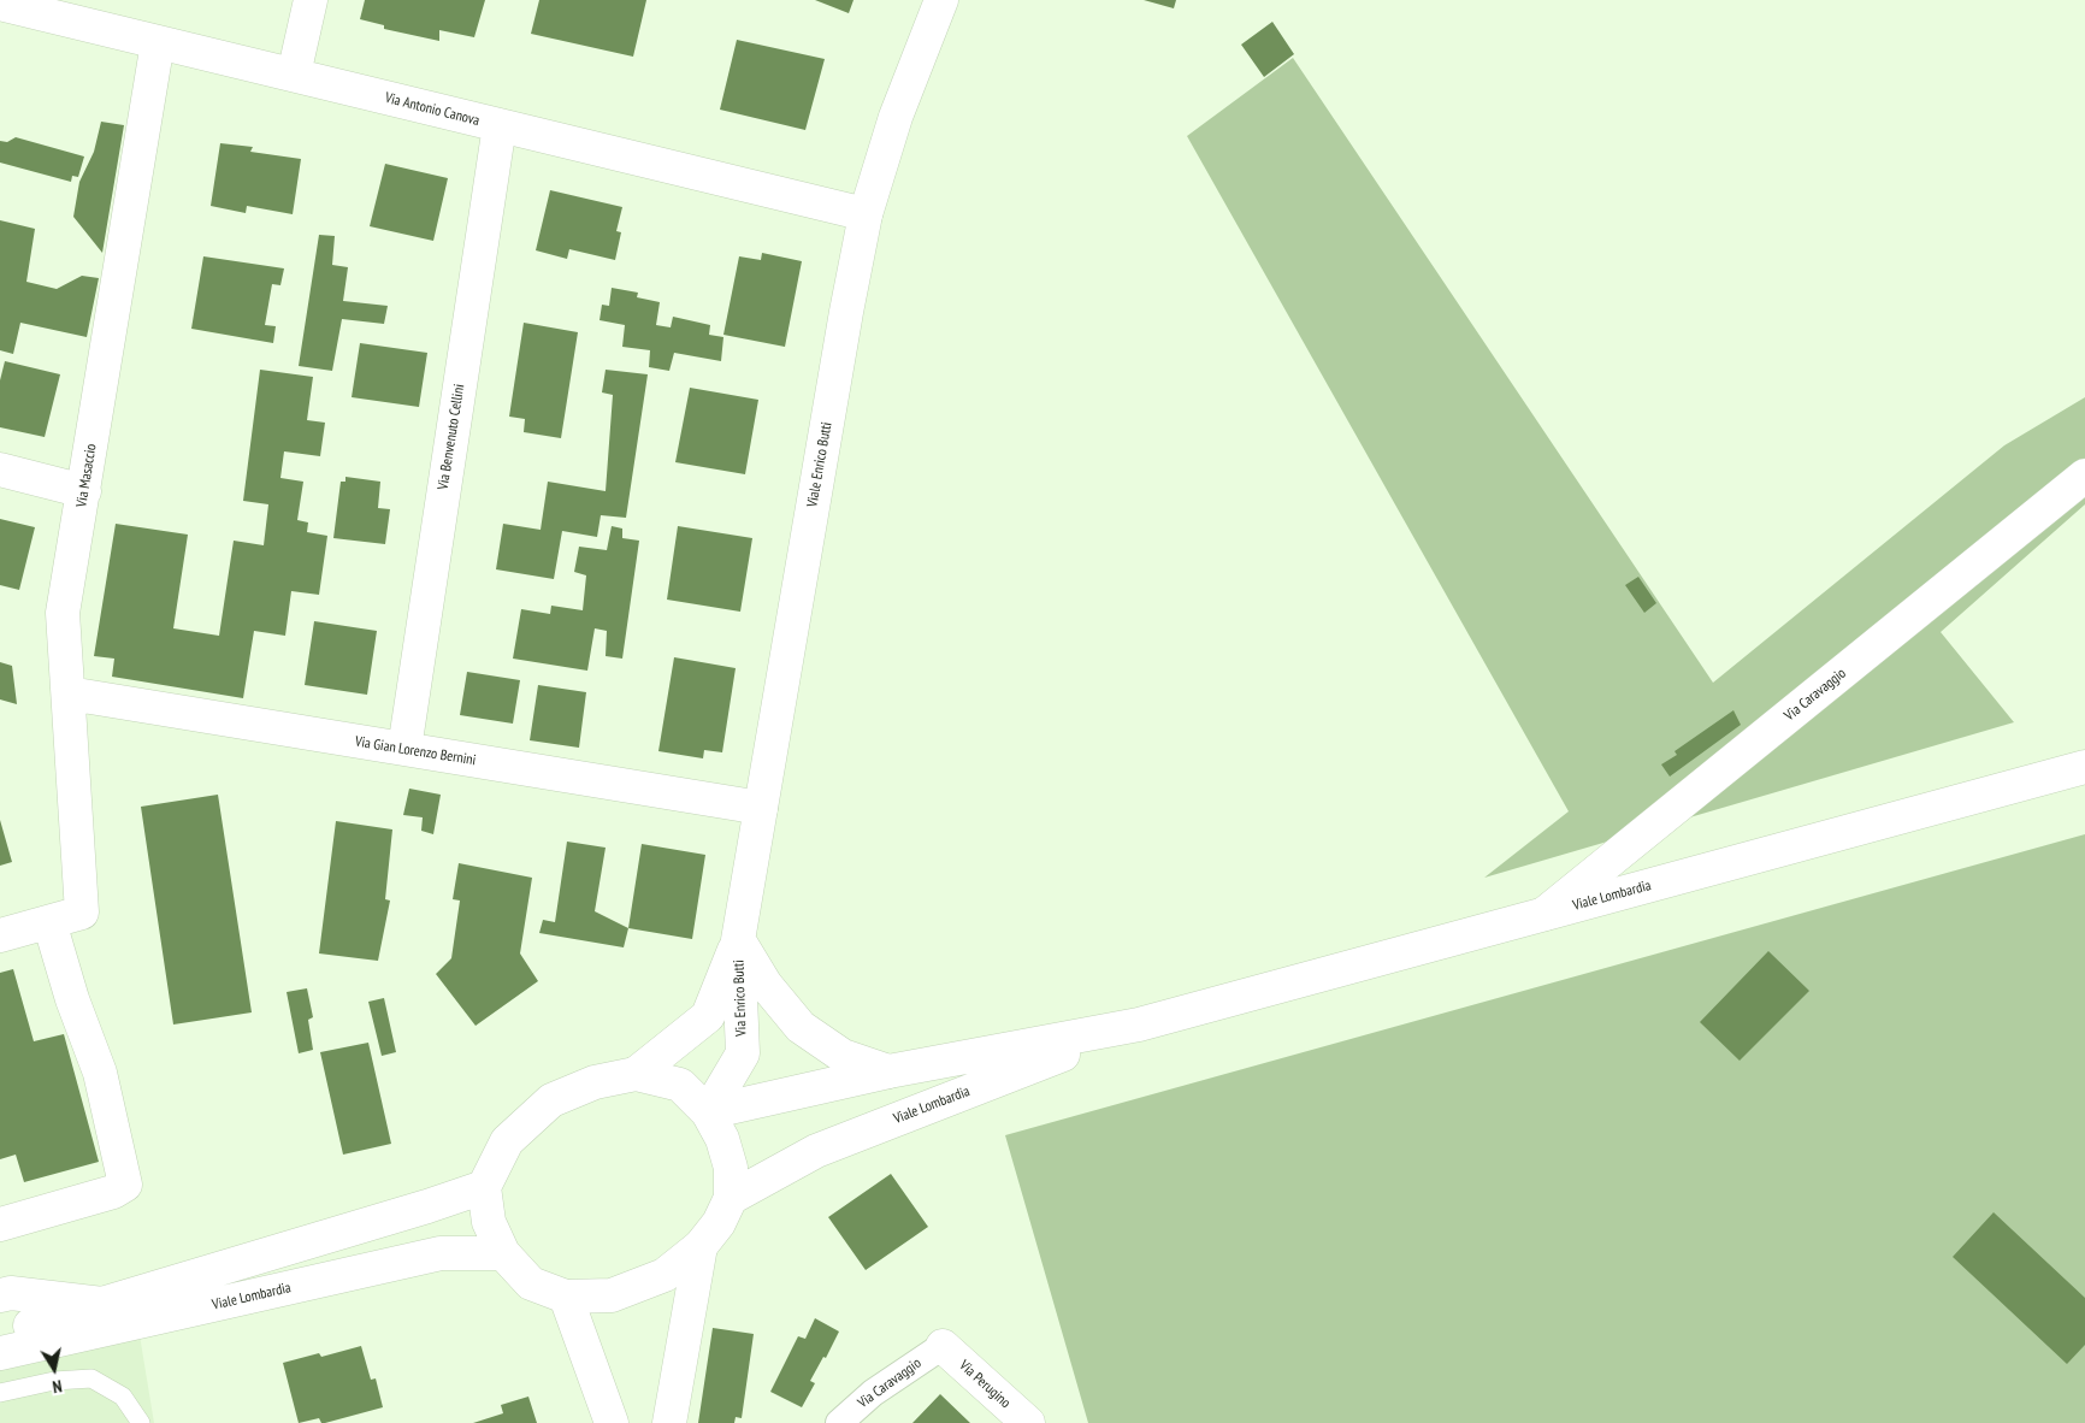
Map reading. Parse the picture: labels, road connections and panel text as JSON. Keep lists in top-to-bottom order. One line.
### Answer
{"streets":{"street":["Via Antonio Canova","Via Benvenuto Cellini","Viale Enrico Butti","Via Masaccio","Via Caravaggio","Via Gian Lorenzo Bernini","Viale Lombardia","Via Enrico Butti","Via Perugino"]},"crossings":[["Via Antonio Canova","Via Benvenuto Cellini"],["Via Antonio Canova","Viale Enrico Butti"],["Via Antonio Canova","Via Masaccio"],["Via Benvenuto Cellini","Via Gian Lorenzo Bernini"],["Viale Enrico Butti","Via Gian Lorenzo Bernini"],["Viale Enrico Butti","Via Enrico Butti"],["Via Masaccio","Via Gian Lorenzo Bernini"],["Via Caravaggio","Viale Lombardia"],["Via Caravaggio","Via Perugino"],["Viale Lombardia","Via Enrico Butti"]],"north":"bottom"}
